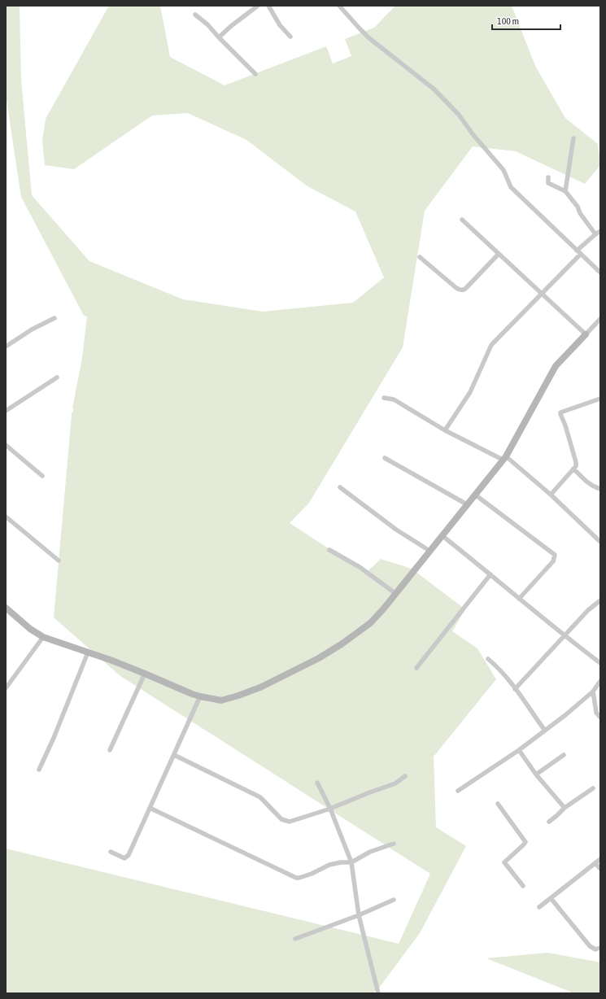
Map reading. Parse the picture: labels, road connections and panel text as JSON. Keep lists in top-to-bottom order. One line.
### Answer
{"scale_bar":"100 m"}
